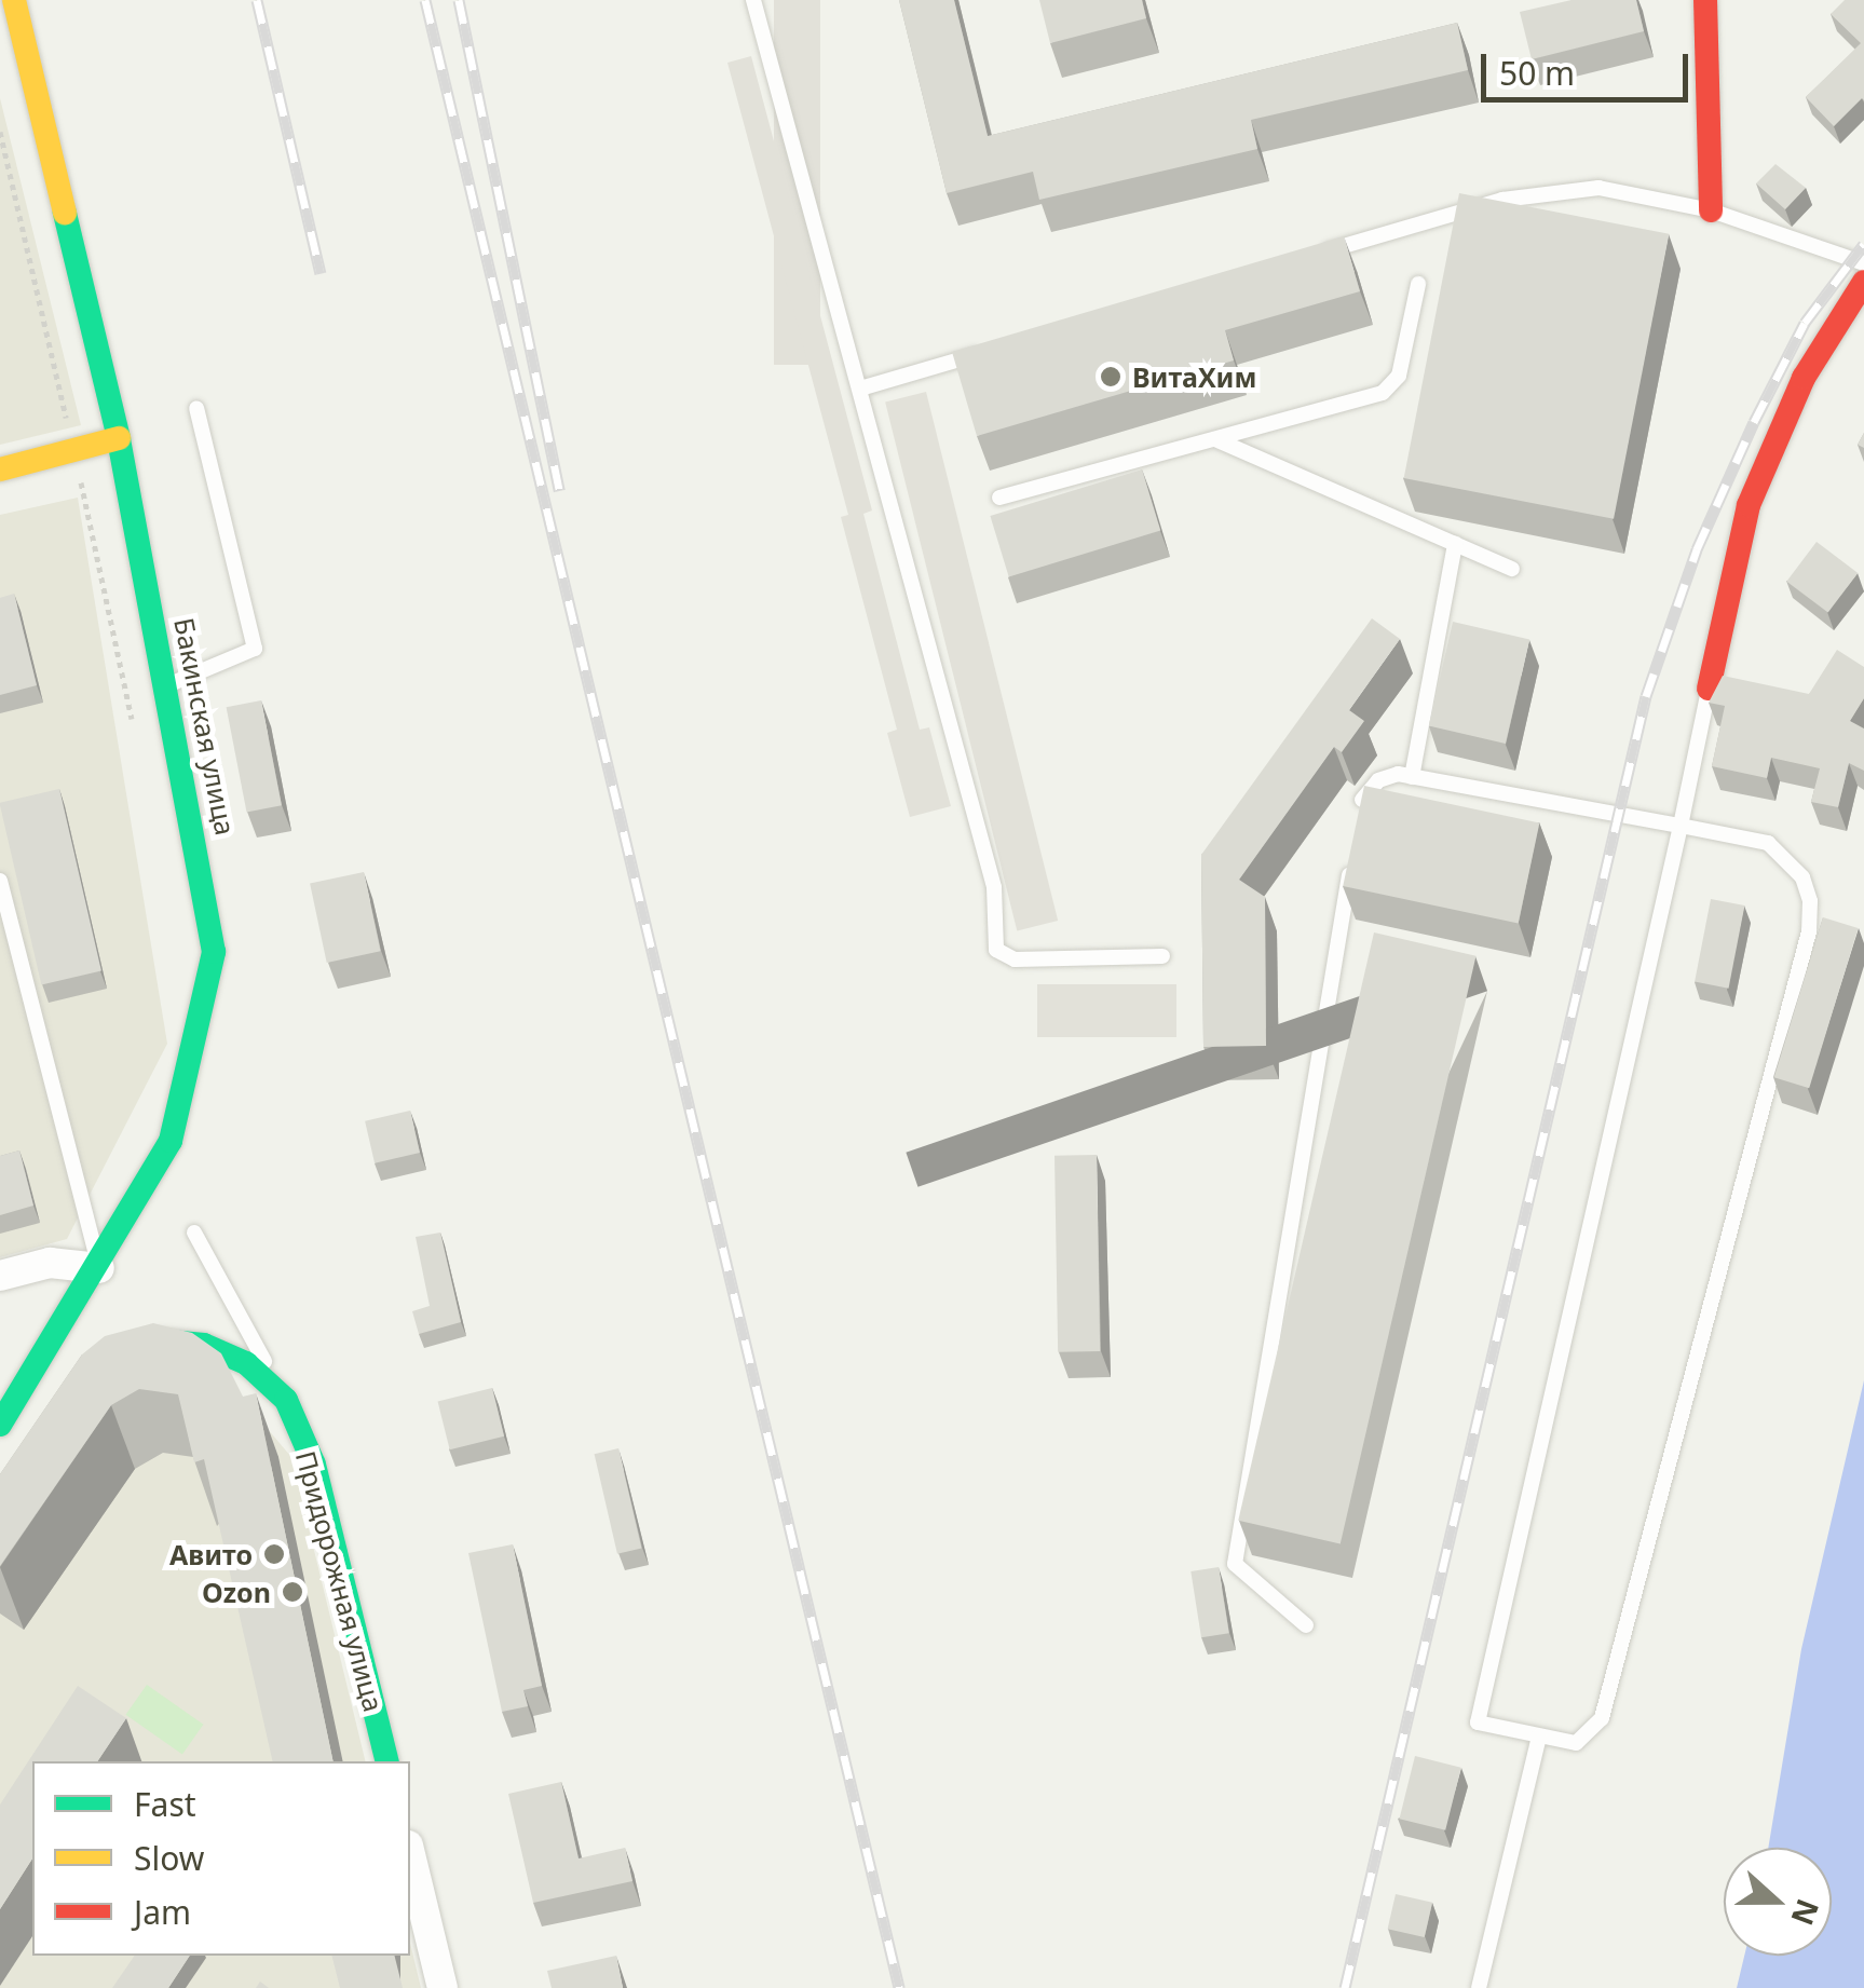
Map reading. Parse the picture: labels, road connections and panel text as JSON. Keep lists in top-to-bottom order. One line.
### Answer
{"streets":{"main road":["Бакинская улица","Придорожная улица"]},"places":["ВитаХим","Авито","Ozon"],"legend":["Fast","Slow","Jam"],"scale_bar":"50 m","north":"right"}
